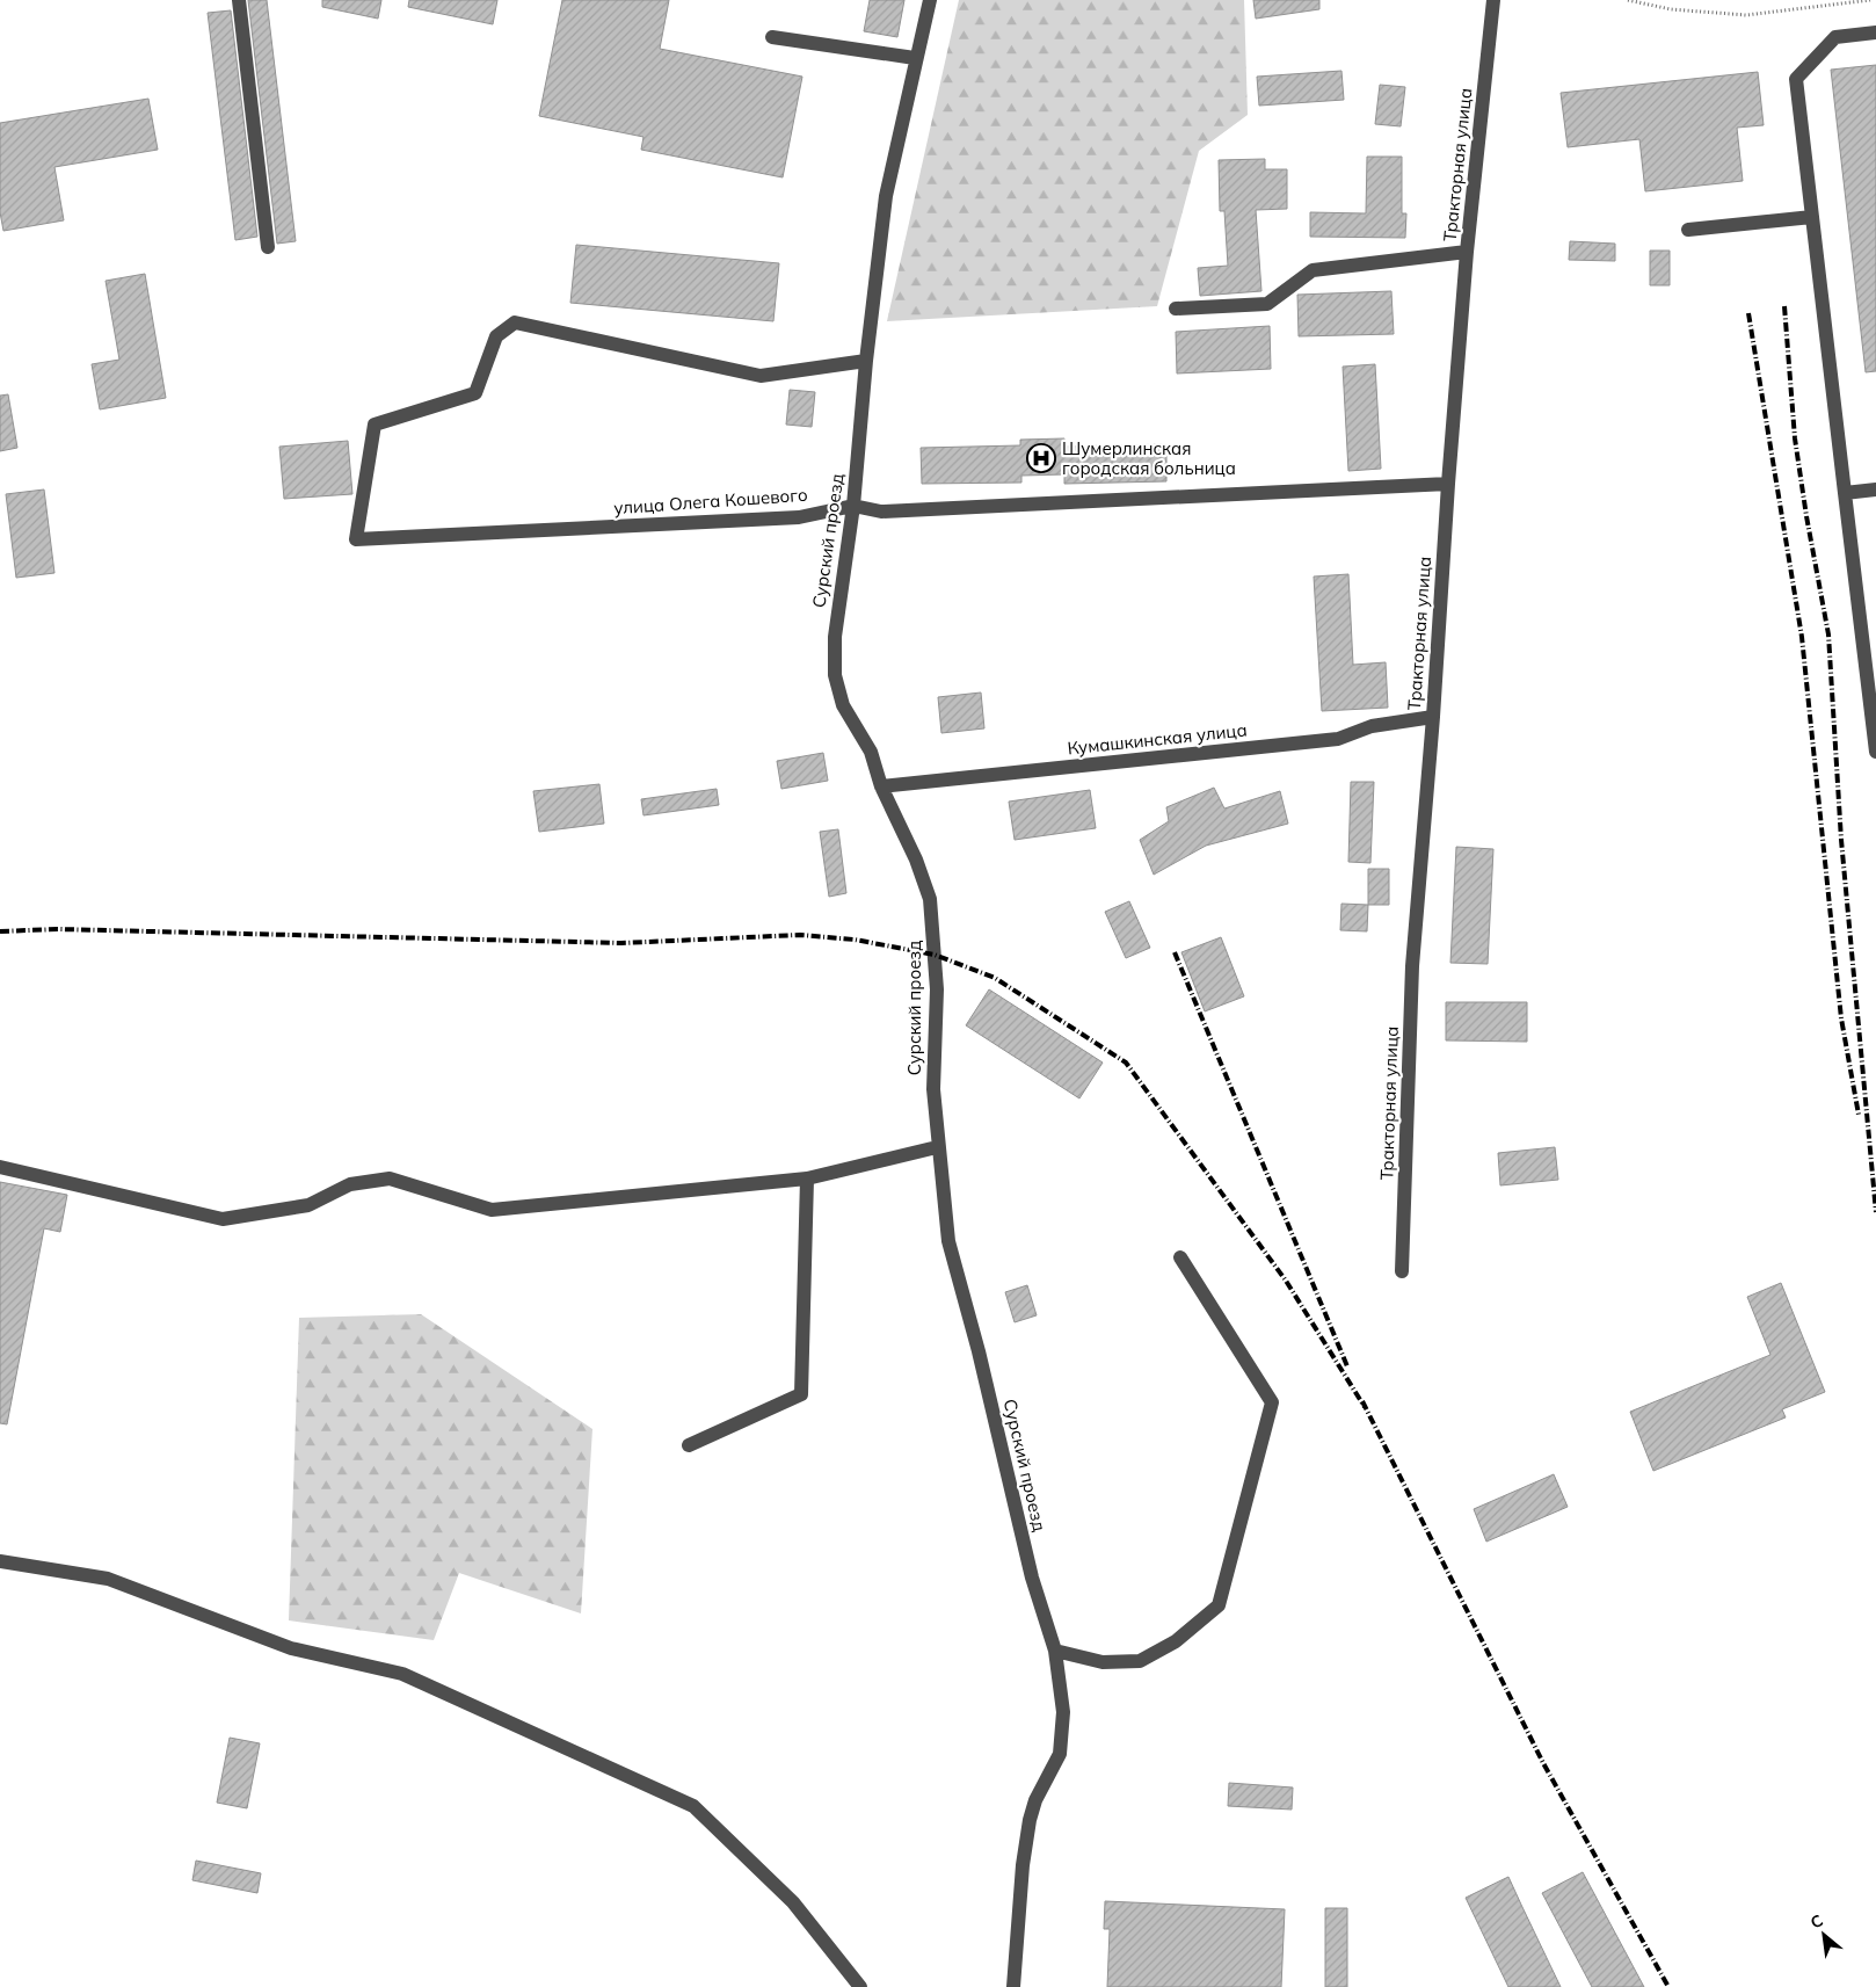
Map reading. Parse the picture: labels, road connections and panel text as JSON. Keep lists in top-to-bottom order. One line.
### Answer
{"streets":{"street":["Тракторная улица","улица Олега Кошевого","Сурский проезд","Кумашкинская улица"]},"crossings":[["Тракторная улица","улица Олега Кошевого"],["Тракторная улица","Кумашкинская улица"],["улица Олега Кошевого","Сурский проезд"],["Сурский проезд","Кумашкинская улица"]],"places":{"hospital":["Шумерлинская городская больница"]},"north":"top left"}
